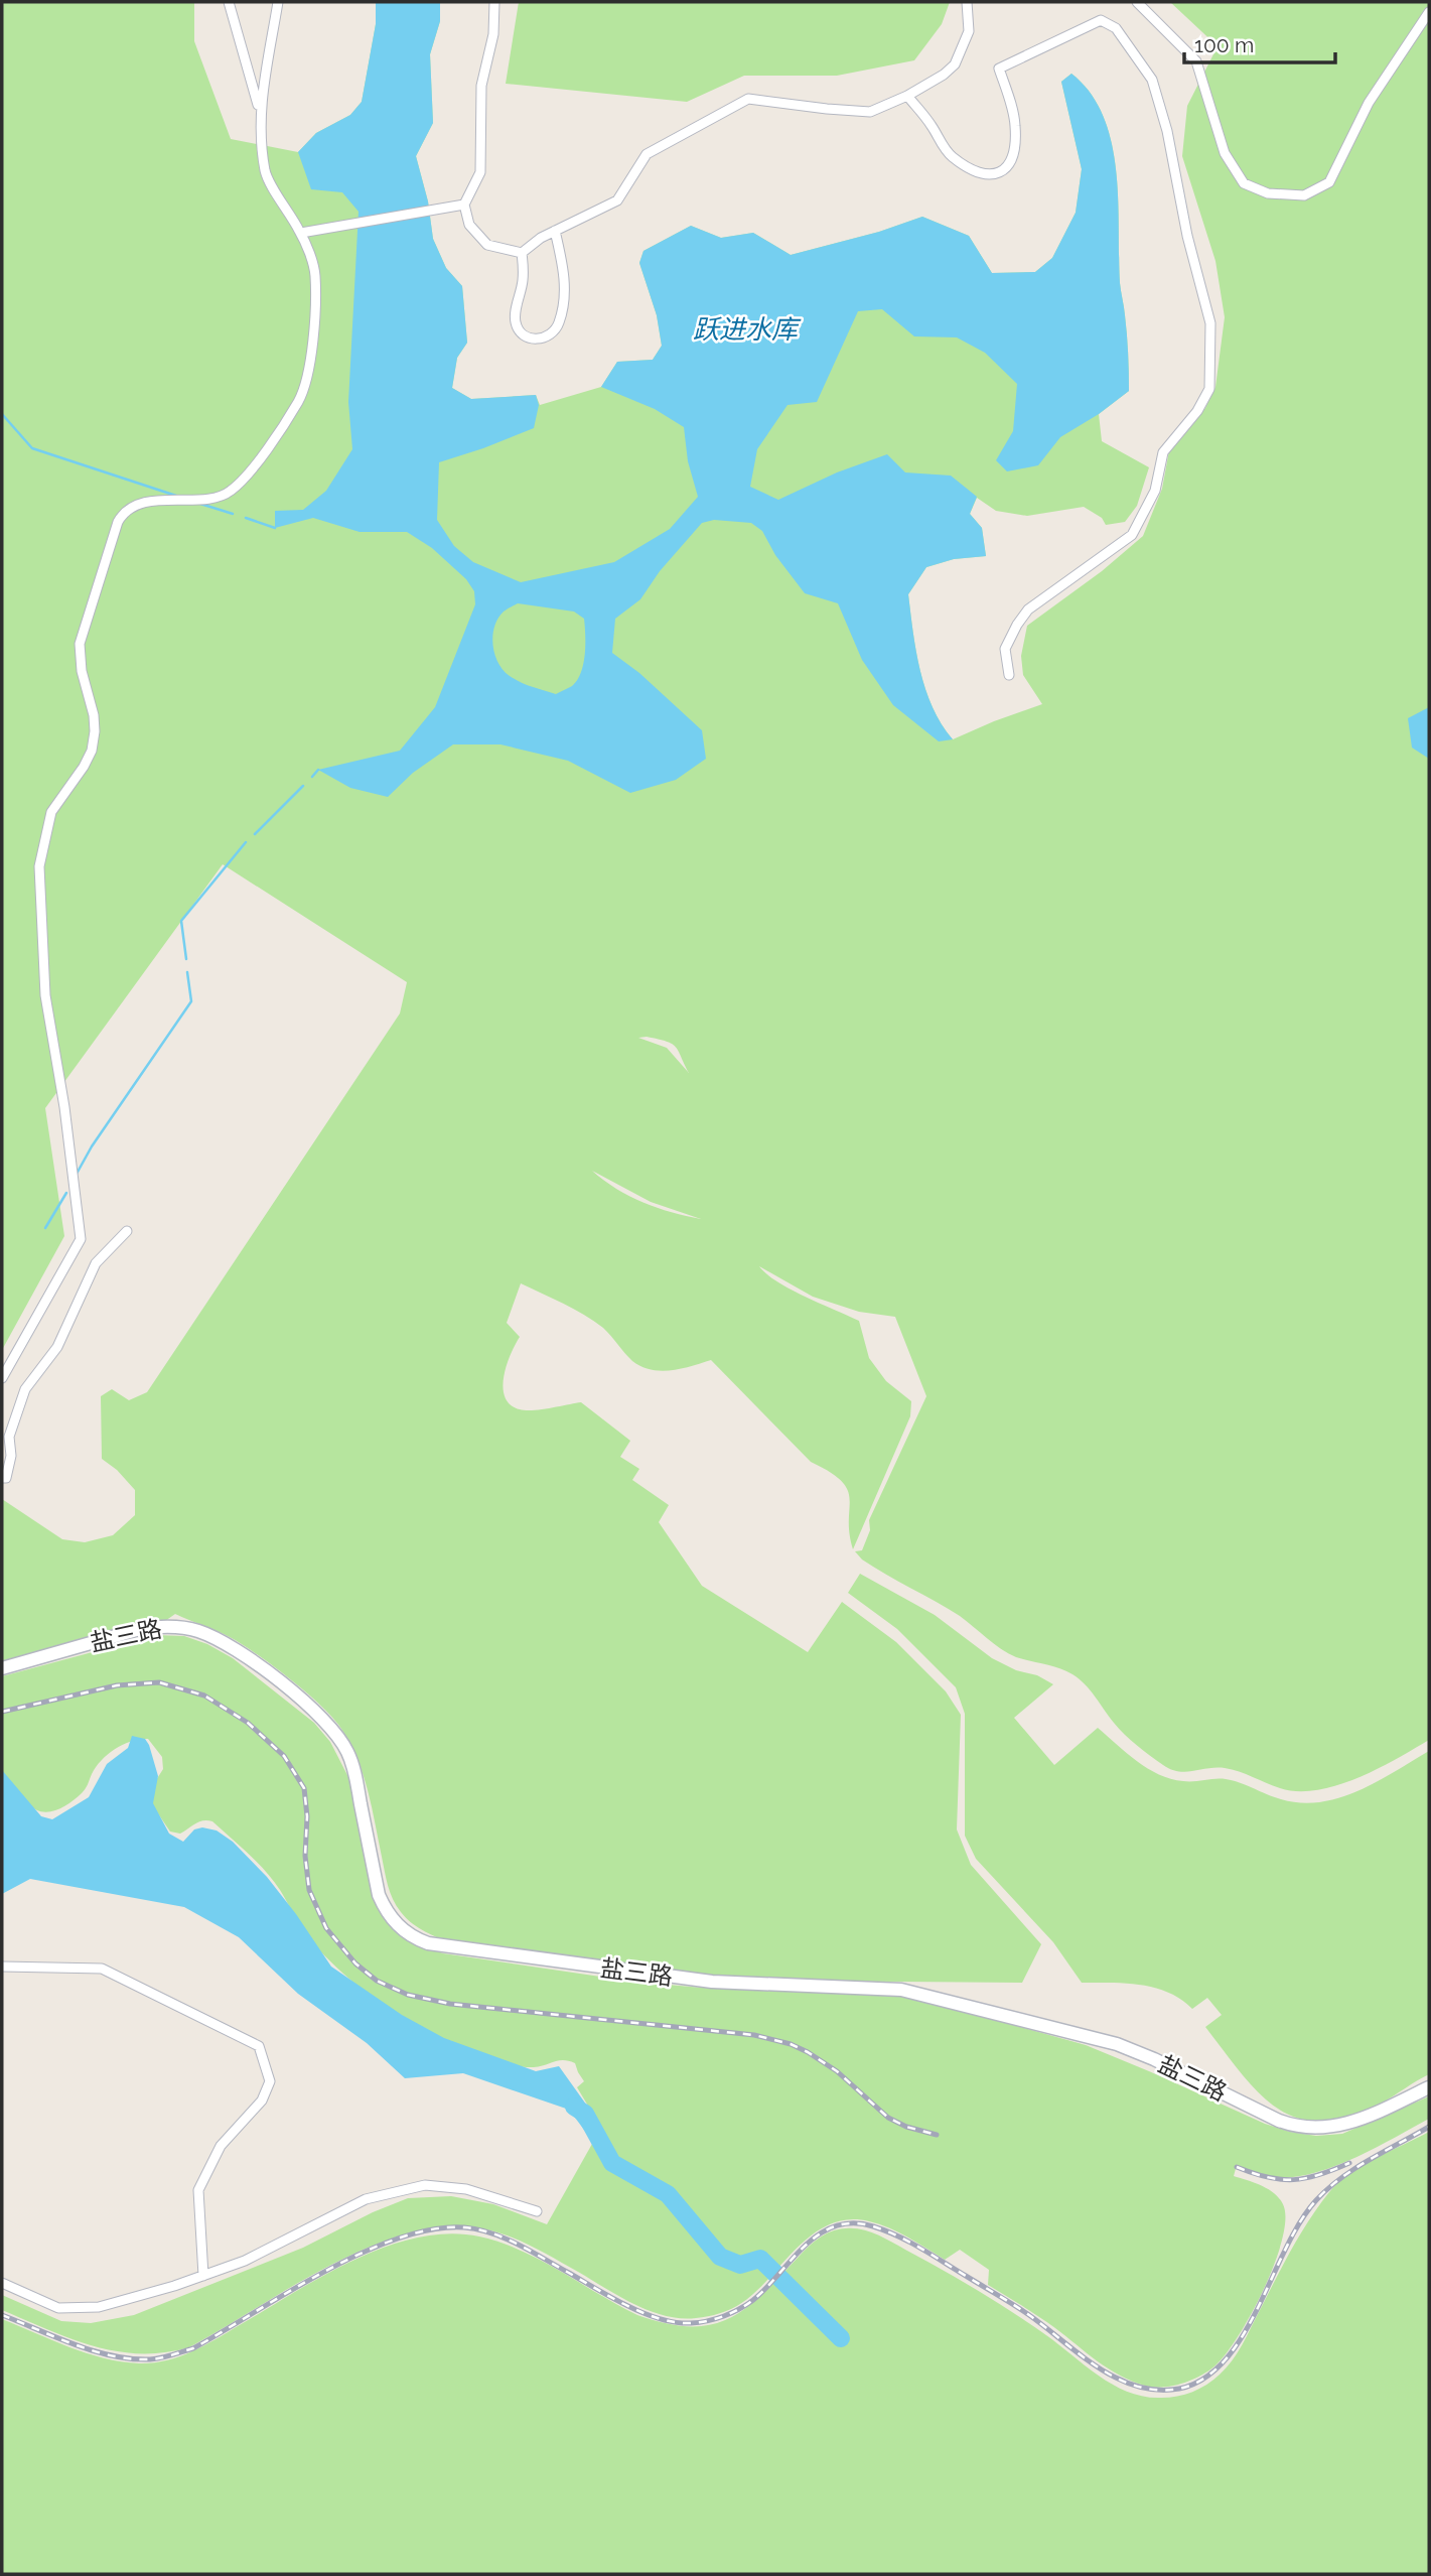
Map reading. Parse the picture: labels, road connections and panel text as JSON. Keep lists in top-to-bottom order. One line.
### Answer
{"streets":{"main road":["盐三路"]},"water":["跃进水库"],"scale_bar":"100 m"}
